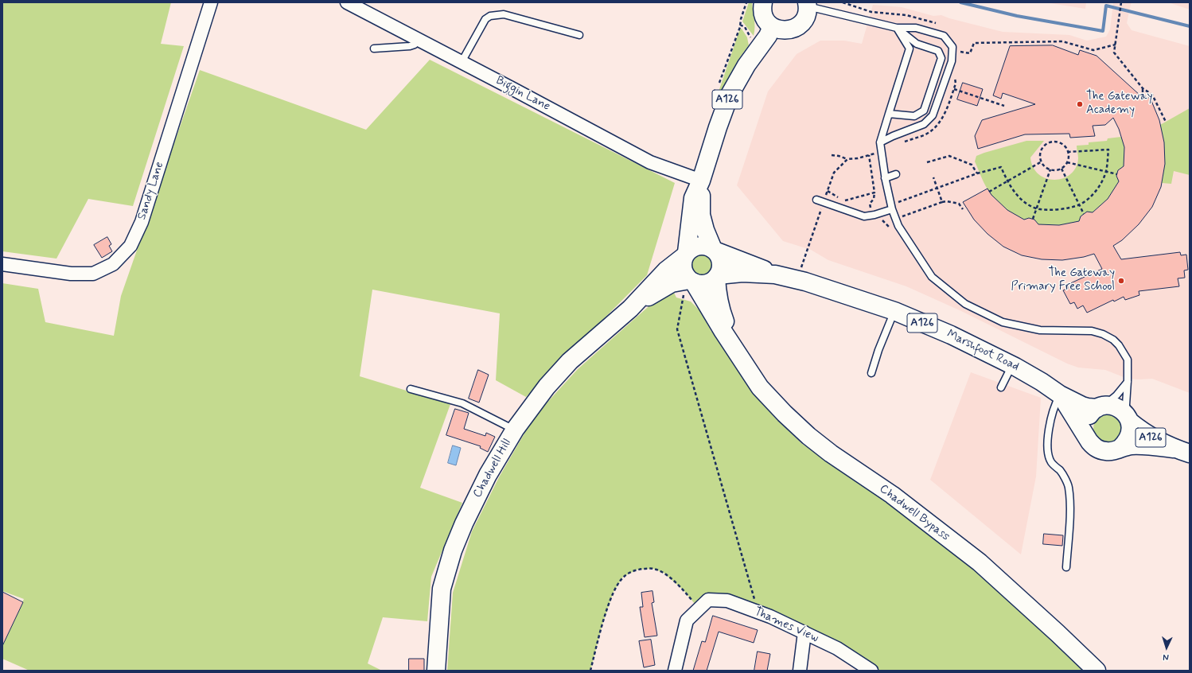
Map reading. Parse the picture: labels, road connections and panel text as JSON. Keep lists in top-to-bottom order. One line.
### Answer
{"streets":{"main road":["A126","Marshfoot Road","Chadwell Hill","Chadwell Bypass"],"street":["Biggin Lane","Sandy Lane","Thames View"]},"crossings":[["Biggin Lane","A126"],["A126","Marshfoot Road"],["A126","Chadwell Hill"],["A126","Chadwell Bypass"],["Marshfoot Road","Chadwell Hill"],["Marshfoot Road","Chadwell Bypass"],["Chadwell Hill","Chadwell Bypass"]],"places":["The Gateway Academy","The Gateway Primary Free School"],"north":"bottom"}
